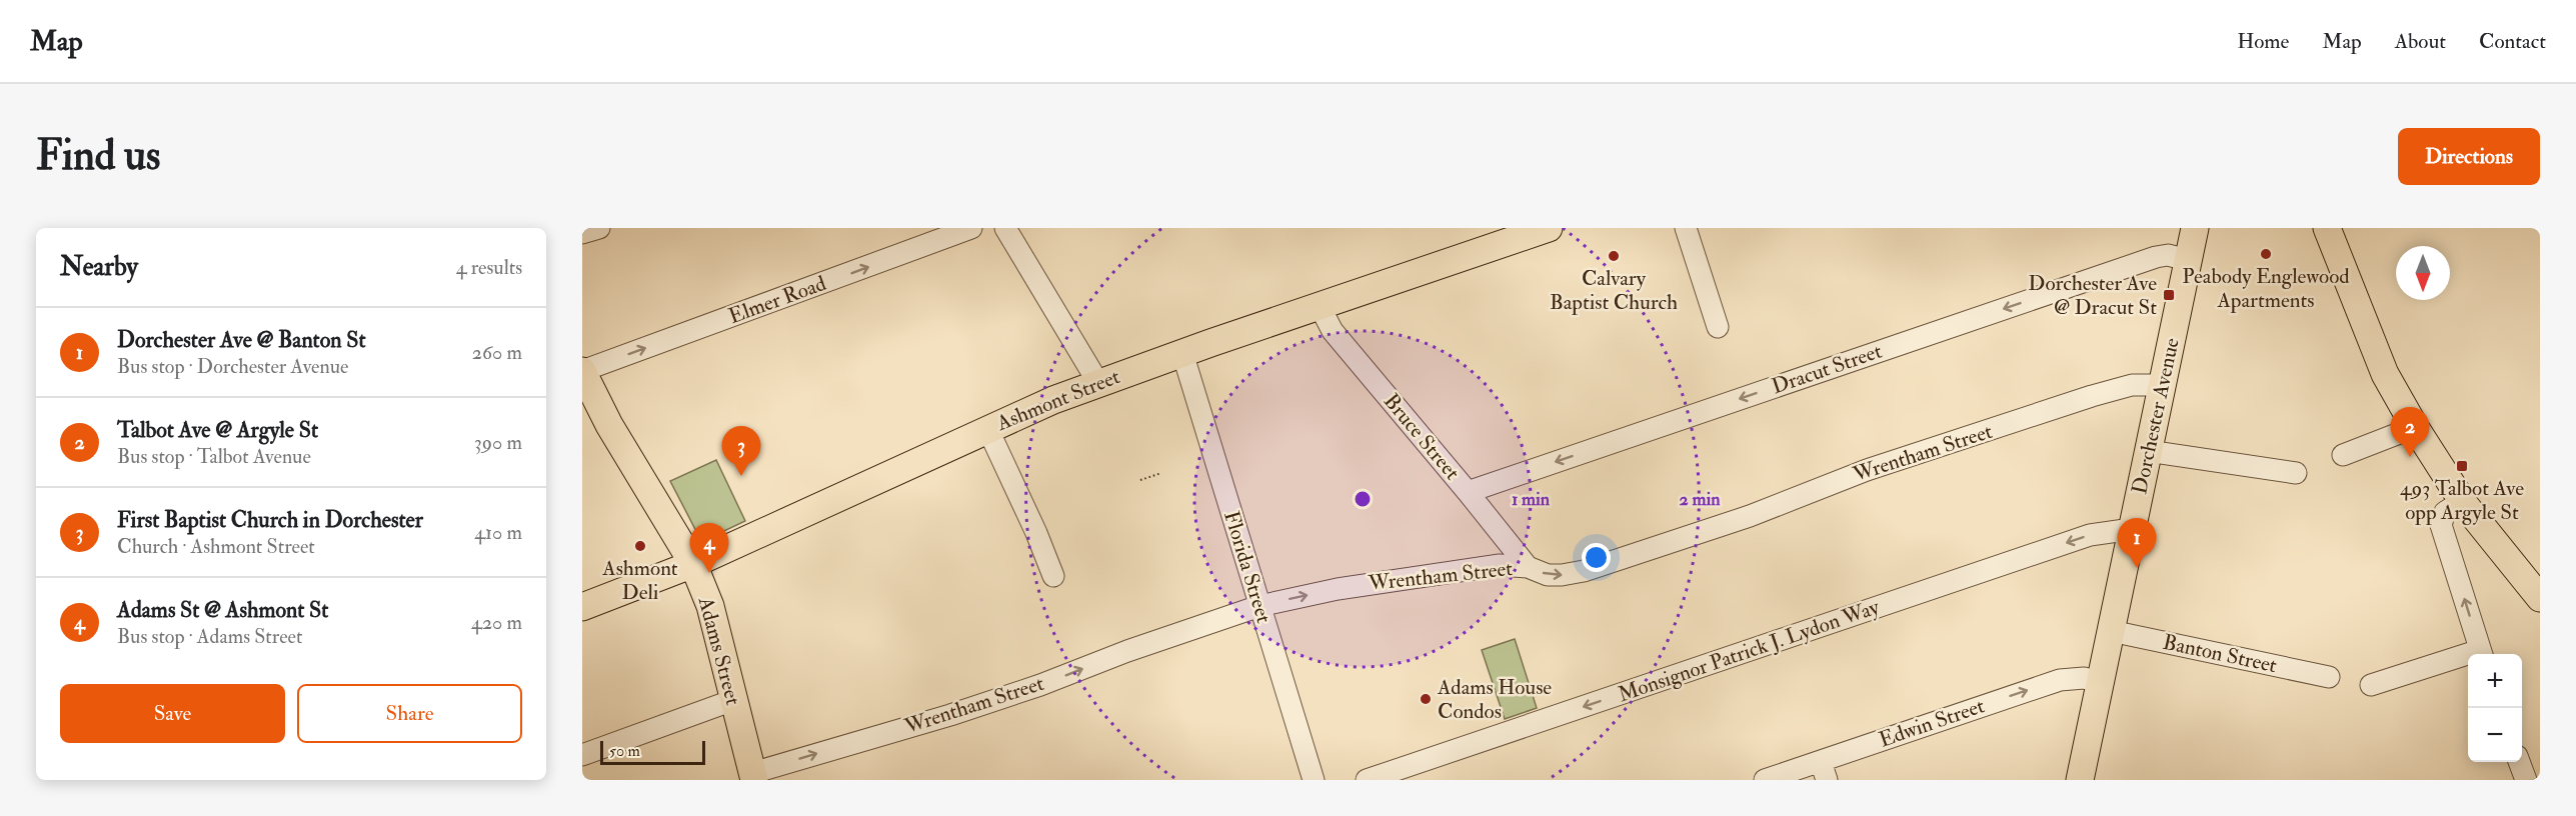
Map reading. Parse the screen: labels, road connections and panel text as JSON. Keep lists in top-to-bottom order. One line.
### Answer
{"streets":{"main road":["Ashmont Street","Dorchester Avenue","Adams Street"],"street":["Elmer Road","Dracut Street","Bruce Street","Wrentham Street","Florida Street","Monsignor Patrick J. Lydon Way","Banton Street","Edwin Street"]},"crossings":[["Elmer Road","Adams Street"],["Dracut Street","Dorchester Avenue"],["Dracut Street","Bruce Street"],["Ashmont Street","Bruce Street"],["Ashmont Street","Florida Street"],["Ashmont Street","Adams Street"],["Dorchester Avenue","Wrentham Street"],["Dorchester Avenue","Monsignor Patrick J. Lydon Way"],["Dorchester Avenue","Banton Street"],["Dorchester Avenue","Edwin Street"],["Bruce Street","Wrentham Street"],["Wrentham Street","Florida Street"],["Wrentham Street","Adams Street"]],"one_way":["Elmer Road","Dracut Street","Wrentham Street","Monsignor Patrick J. Lydon Way","Edwin Street"],"places":{"other":["Peabody Englewood Apartments","Calvary Baptist Church","Ashmont Deli","Adams House Condos"],"transit":["Dorchester Ave @ Dracut St","493 Talbot Ave opp Argyle St"]},"scale_bar":"50 m","north":"bottom","page":{"header":"Map","nav":["Home","Map","About","Contact"],"buttons":["Directions",["Save","Share"]],"title":"Find us","heading":["Nearby","4 results"],"list":[{"mark":"1","name":"Dorchester Ave @ Banton St","note":"Bus stop · Dorchester Avenue","value":"260 m"},{"mark":"2","name":"Talbot Ave @ Argyle St","note":"Bus stop · Talbot Avenue","value":"390 m"},{"mark":"3","name":"First Baptist Church in Dorchester","note":"Church · Ashmont Street","value":"410 m"},{"mark":"4","name":"Adams St @ Ashmont St","note":"Bus stop · Adams Street","value":"420 m"}],"pins":["2","3","1","4"],"map_buttons":["+","−"],"scale":"50 m"},"rings":["1 min","2 min"]}
